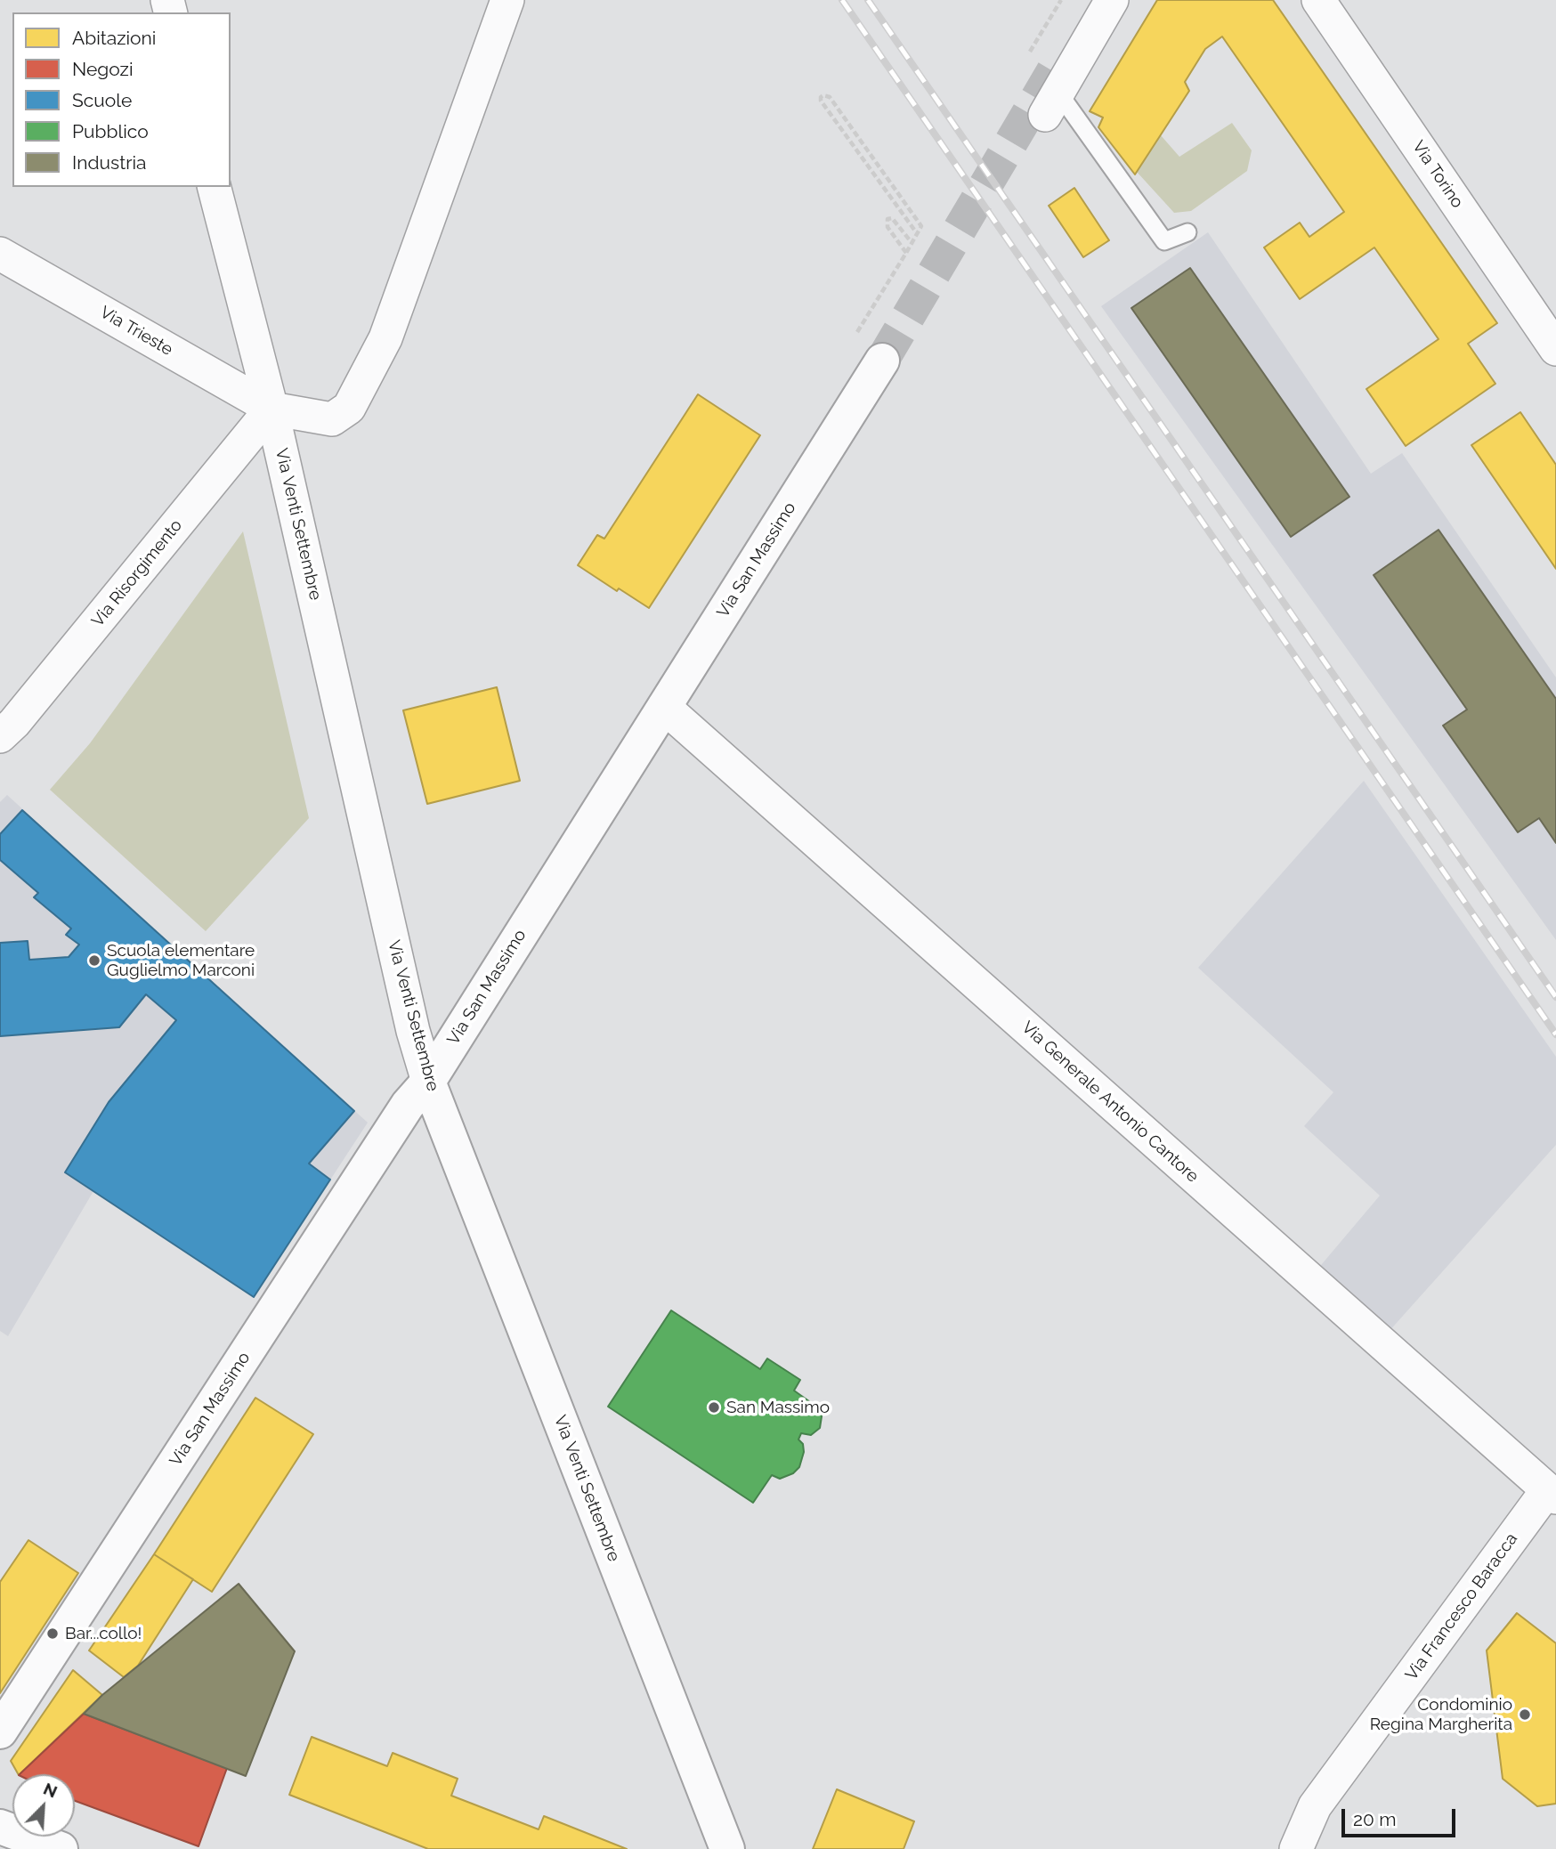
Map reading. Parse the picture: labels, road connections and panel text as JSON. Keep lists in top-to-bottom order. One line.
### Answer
{"streets":{"street":["Via Torino","Via Trieste","Via Venti Settembre","Via San Massimo","Via Risorgimento","Via Generale Antonio Cantore","Via Francesco Baracca"]},"crossings":[["Via Trieste","Via Venti Settembre"],["Via Trieste","Via Risorgimento"],["Via Venti Settembre","Via San Massimo"],["Via Venti Settembre","Via Risorgimento"],["Via San Massimo","Via Generale Antonio Cantore"],["Via Generale Antonio Cantore","Via Francesco Baracca"]],"places":["Scuola elementare Guglielmo Marconi","San Massimo","Bar...collo!","Condominio Regina Margherita"],"legend":["Abitazioni","Negozi","Scuole","Pubblico","Industria"],"scale_bar":"20 m","north":"top right"}
